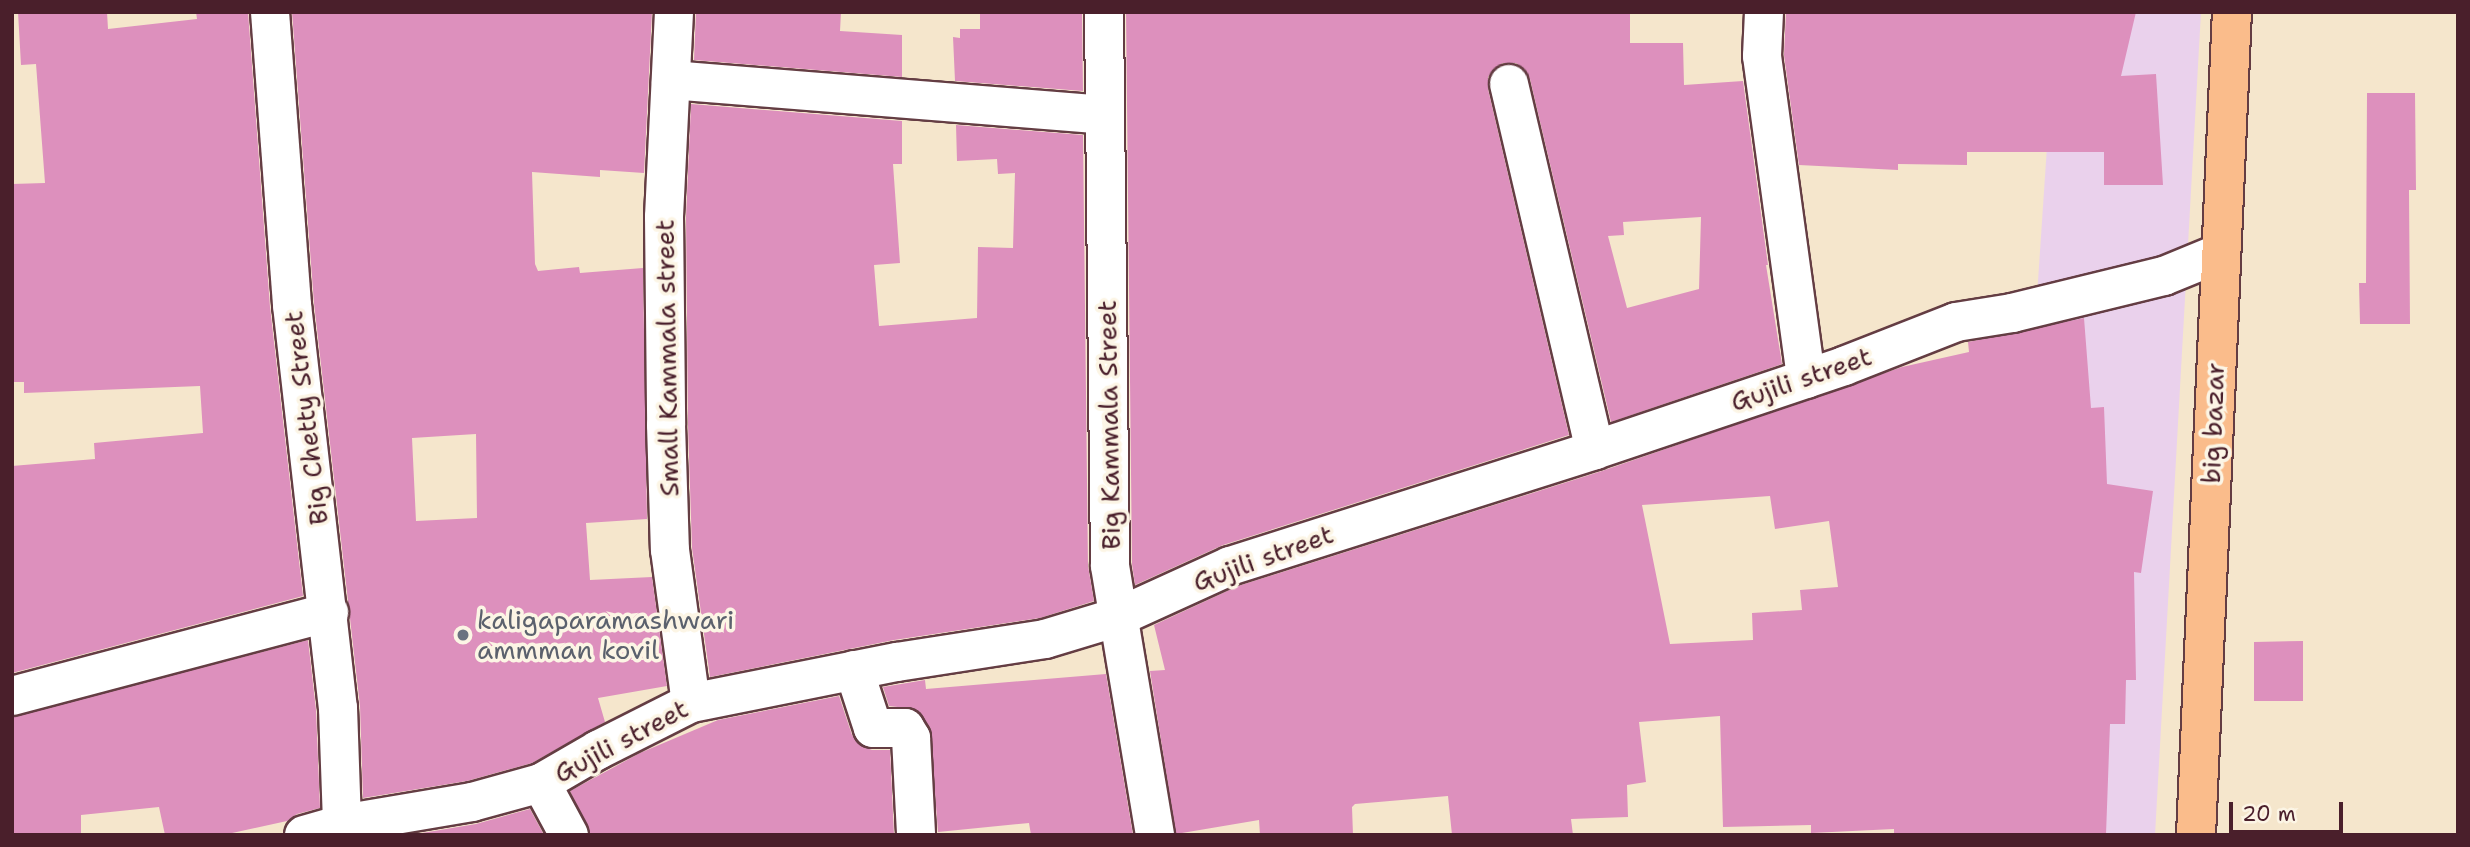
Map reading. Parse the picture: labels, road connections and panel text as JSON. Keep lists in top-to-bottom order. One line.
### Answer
{"streets":{"main road":["big bazar"],"street":["Small Kammala street","Gujili street","Big Chetty Street","Big Kammala Street"]},"crossings":[["Small Kammala street","Gujili street"],["Gujili street","Big Chetty Street"],["Gujili street","big bazar"],["Gujili street","Big Kammala Street"]],"places":["kaligaparamashwari ammman kovil"],"scale_bar":"20 m"}
